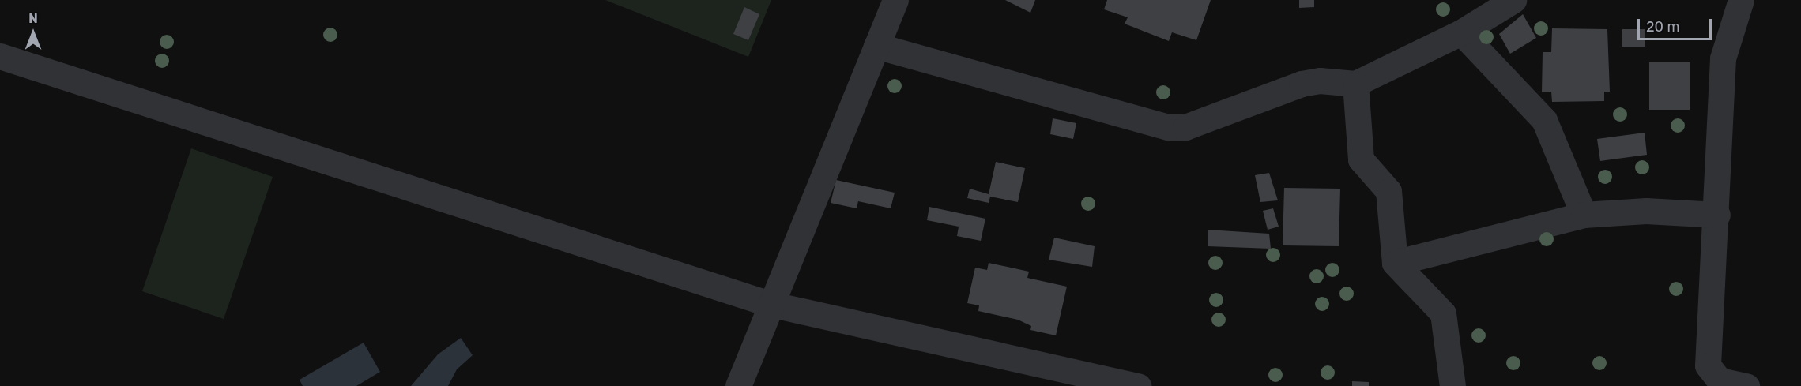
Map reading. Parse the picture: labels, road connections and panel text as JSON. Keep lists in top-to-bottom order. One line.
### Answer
{"scale_bar":"20 m","north":"top"}
